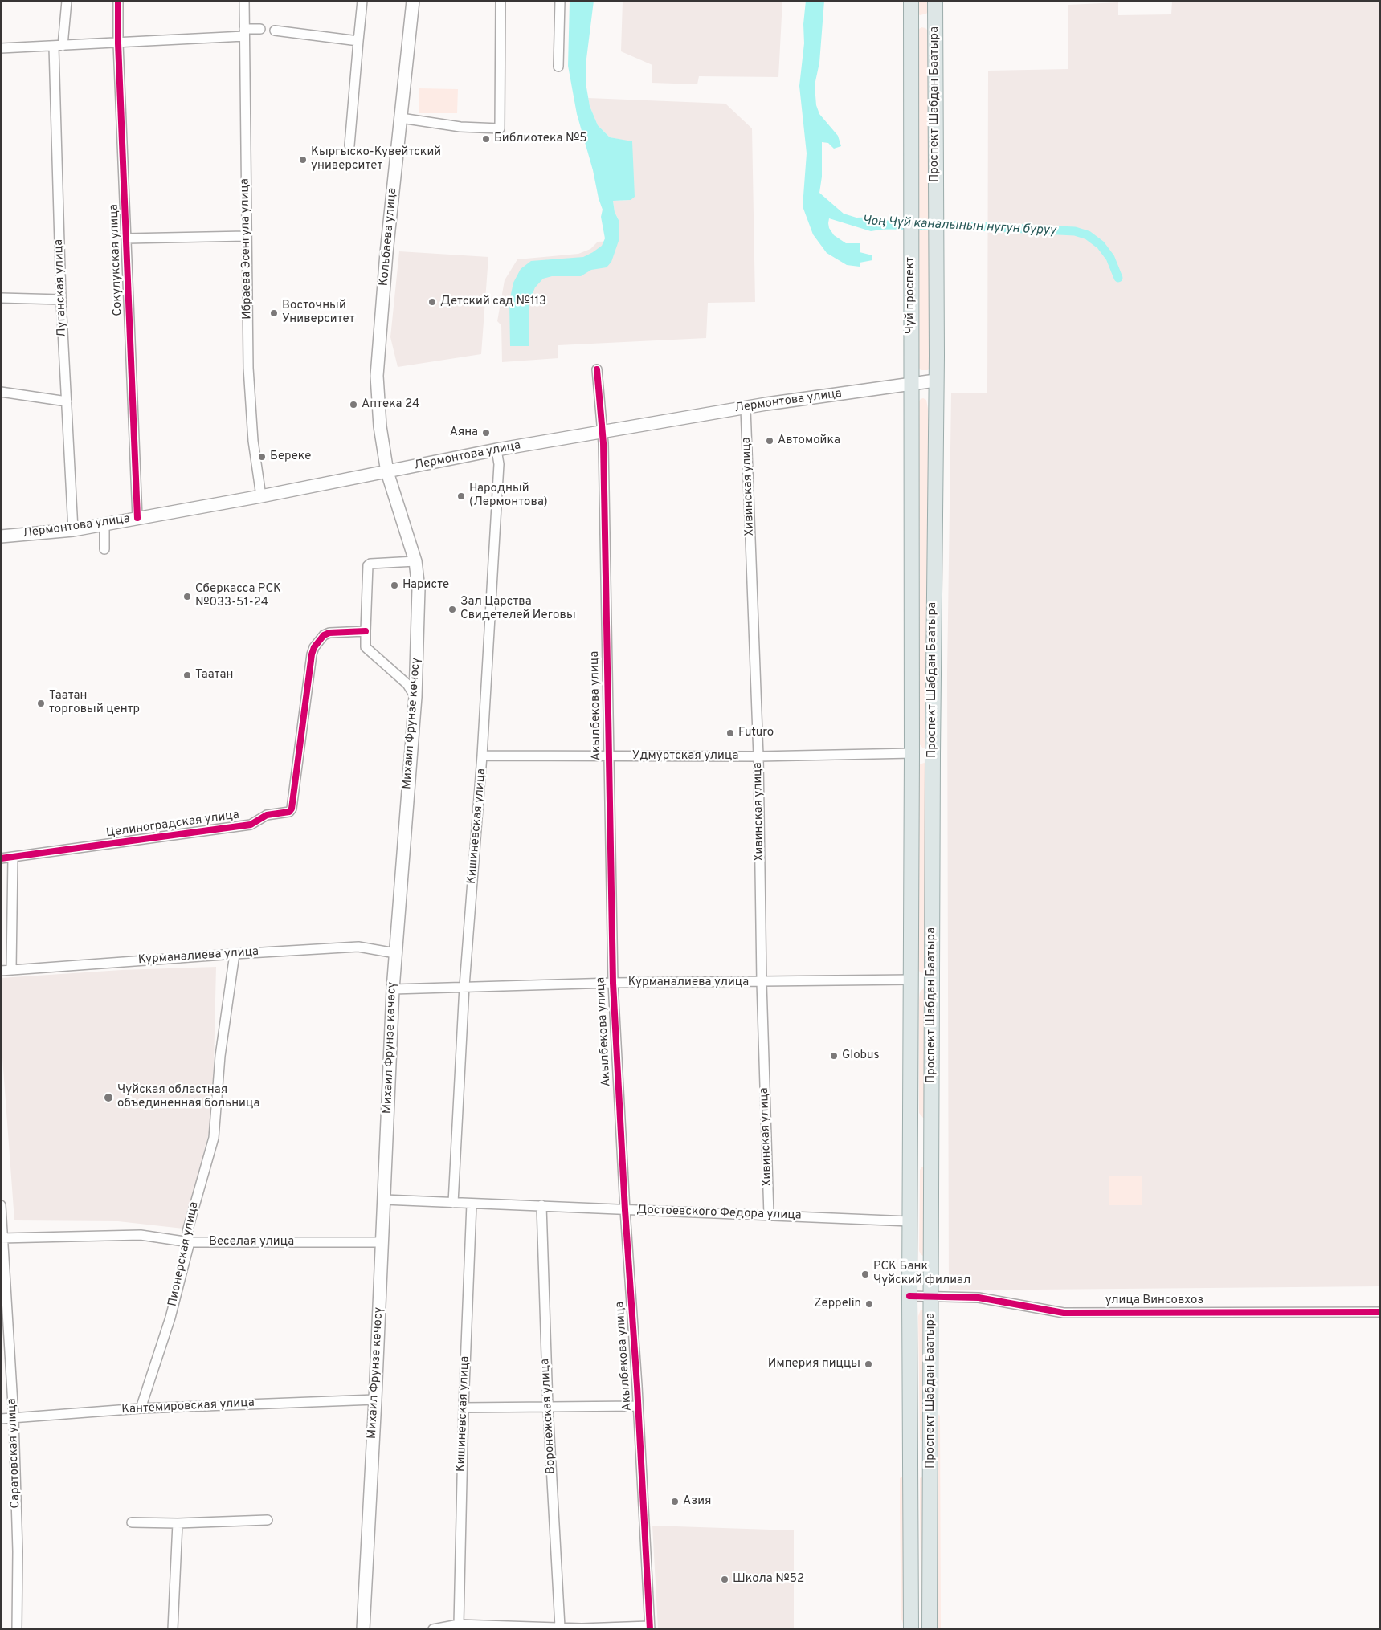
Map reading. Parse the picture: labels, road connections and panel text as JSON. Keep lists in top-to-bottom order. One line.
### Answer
{"streets":{"main road":["Проспект Шабдан Баатыра","Кольбаева улица","Чуй проспект","Лермонтова улица","Михаил Фрунзе көчөсү"],"street":["Ибраева Эсенгула улица","Сокулукская улица","Луганская улица","Хивинская улица","Акылбекова улица","Удмуртская улица","Целиноградская улица","Кишиневская улица","Курманалиева улица","Достоевского Федора улица","Веселая улица","Пионерская улица","улица Винсовхоз","Кантемировская улица","Воронежская улица","Саратовская улица"]},"crossings":[["Проспект Шабдан Баатыра","Чуй проспект"],["Проспект Шабдан Баатыра","Лермонтова улица"],["Проспект Шабдан Баатыра","Удмуртская улица"],["Проспект Шабдан Баатыра","Курманалиева улица"],["Проспект Шабдан Баатыра","Достоевского Федора улица"],["Проспект Шабдан Баатыра","улица Винсовхоз"],["Кольбаева улица","Лермонтова улица"],["Кольбаева улица","Михаил Фрунзе көчөсү"],["Ибраева Эсенгула улица","Лермонтова улица"],["Сокулукская улица","Лермонтова улица"],["Луганская улица","Лермонтова улица"],["Чуй проспект","Лермонтова улица"],["Лермонтова улица","Хивинская улица"],["Лермонтова улица","Акылбекова улица"],["Лермонтова улица","Михаил Фрунзе көчөсү"],["Лермонтова улица","Кишиневская улица"],["Хивинская улица","Удмуртская улица"],["Хивинская улица","Курманалиева улица"],["Хивинская улица","Достоевского Федора улица"],["Акылбекова улица","Удмуртская улица"],["Акылбекова улица","Курманалиева улица"],["Акылбекова улица","Достоевского Федора улица"],["Михаил Фрунзе көчөсү","Курманалиева улица"],["Михаил Фрунзе көчөсү","Достоевского Федора улица"],["Михаил Фрунзе көчөсү","Веселая улица"],["Михаил Фрунзе көчөсү","Кантемировская улица"],["Удмуртская улица","Кишиневская улица"],["Кишиневская улица","Курманалиева улица"],["Кишиневская улица","Достоевского Федора улица"],["Курманалиева улица","Пионерская улица"],["Достоевского Федора улица","Воронежская улица"],["Веселая улица","Пионерская улица"],["Веселая улица","Саратовская улица"],["Пионерская улица","Кантемировская улица"],["Кантемировская улица","Саратовская улица"]],"water":["Чоң Чүй каналынын нугун буруу"],"places":["Библиотека №5","Кыргыско-Кувейтский университет","Детский сад №113","Восточный Университет","Аптека 24","Аяна","Автомойка","Береке","Народный (Лермонтова)","Наристе","Сберкасса РСК №033-51-24","Зал Царства Свидетелей Иеговы","Таатан","Таатан торговый центр","Futuro","Globus","Чуйская областная объединенная больница","РСК Банк Чуйский филиал","Zeppelin","Империя пиццы","Азия","Школа №52"]}
